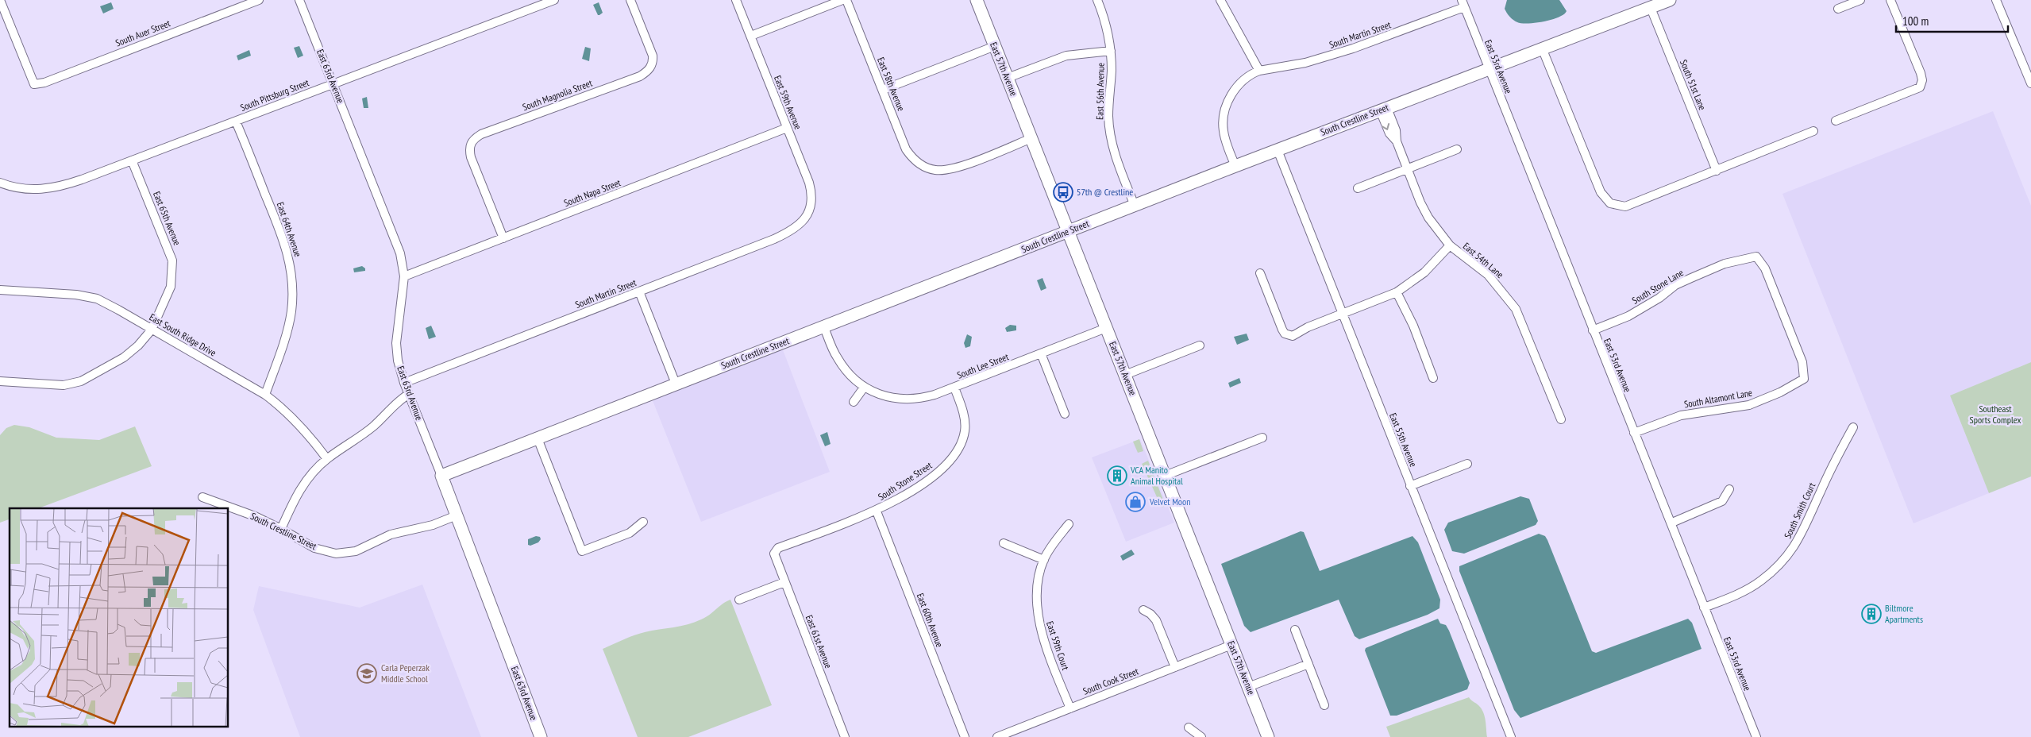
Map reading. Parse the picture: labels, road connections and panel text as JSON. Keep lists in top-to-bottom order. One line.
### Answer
{"streets":{"street":["South Auer Street","South Martin Street","East 53rd Avenue","East 57th Avenue","East 63rd Avenue","East 58th Avenue","South 51st Lane","East 56th Avenue","South Pittsburg Street","South Magnolia Street","East 59th Avenue","South Crestline Street","South Napa Street","East 65th Avenue","East 64th Avenue","East 54th Lane","South Stone Lane","East South Ridge Drive","South Lee Street","South Altamont Lane","East 55th Avenue","South Stone Street","South Smith Court","East 60th Avenue","East 61st Avenue","East 59th Court","South Cook Street"]},"crossings":[["South Martin Street","East 53rd Avenue"],["South Martin Street","East 63rd Avenue"],["South Martin Street","East 59th Avenue"],["East 53rd Avenue","South Crestline Street"],["East 53rd Avenue","South Stone Lane"],["East 53rd Avenue","South Altamont Lane"],["East 53rd Avenue","South Smith Court"],["East 57th Avenue","East 58th Avenue"],["East 57th Avenue","South Crestline Street"],["East 57th Avenue","South Lee Street"],["East 57th Avenue","South Cook Street"],["East 63rd Avenue","South Pittsburg Street"],["East 63rd Avenue","South Crestline Street"],["East 63rd Avenue","South Napa Street"],["South 51st Lane","South Crestline Street"],["East 56th Avenue","South Crestline Street"],["South Pittsburg Street","East 65th Avenue"],["South Pittsburg Street","East 64th Avenue"],["South Magnolia Street","South Napa Street"],["East 59th Avenue","South Napa Street"],["South Crestline Street","East 54th Lane"],["South Crestline Street","South Lee Street"],["South Crestline Street","East 55th Avenue"],["East 65th Avenue","East South Ridge Drive"],["East 64th Avenue","East South Ridge Drive"],["South Stone Lane","South Altamont Lane"],["South Lee Street","South Stone Street"],["South Stone Street","East 60th Avenue"],["South Stone Street","East 61st Avenue"],["East 59th Court","South Cook Street"]],"parks":["Southeast Sports Complex"],"places":{"bus stop":["57th @ Crestline"],"building":["VCA Manito Animal Hospital","Biltmore Apartments"],"shop":["Velvet Moon"],"school or university":["Carla Peperzak Middle School"]},"scale_bar":"100 m"}
